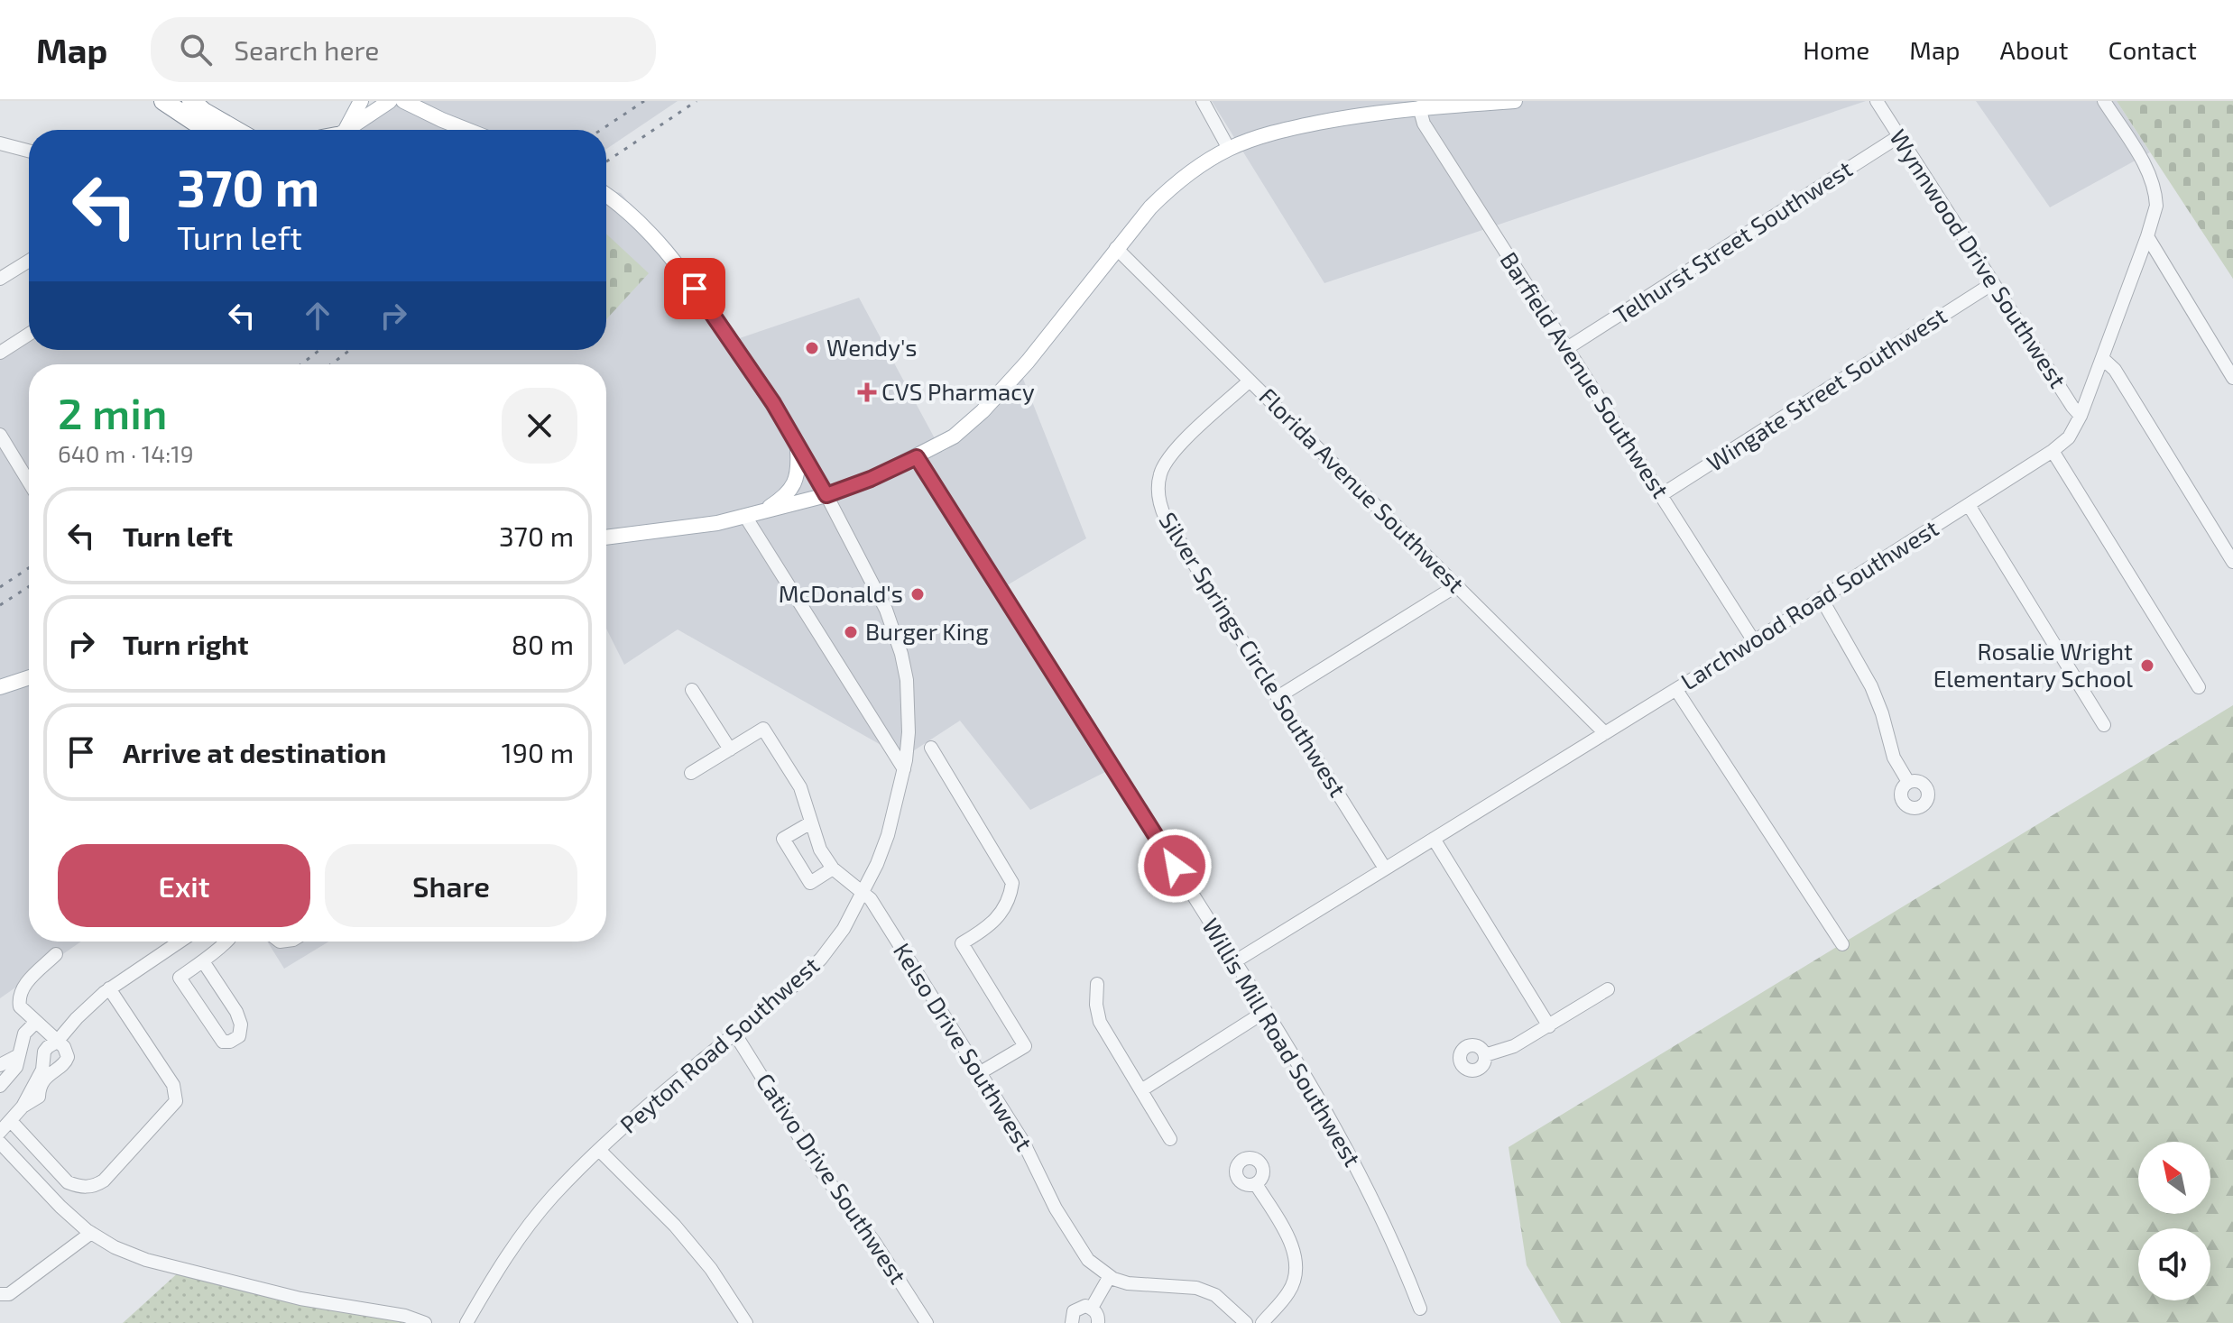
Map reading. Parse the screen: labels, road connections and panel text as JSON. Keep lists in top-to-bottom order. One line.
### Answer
{"streets":{"street":["Telhurst Street Southwest","Wynnwood Drive Southwest","Barfield Avenue Southwest","Wingate Street Southwest","Florida Avenue Southwest","Larchwood Road Southwest","Silver Springs Circle Southwest","Willis Mill Road Southwest","Peyton Road Southwest","Kelso Drive Southwest","Cativo Drive Southwest"]},"crossings":[["Telhurst Street Southwest","Wynnwood Drive Southwest"],["Telhurst Street Southwest","Barfield Avenue Southwest"],["Wynnwood Drive Southwest","Wingate Street Southwest"],["Wynnwood Drive Southwest","Larchwood Road Southwest"],["Barfield Avenue Southwest","Wingate Street Southwest"],["Barfield Avenue Southwest","Larchwood Road Southwest"],["Florida Avenue Southwest","Larchwood Road Southwest"],["Florida Avenue Southwest","Silver Springs Circle Southwest"],["Larchwood Road Southwest","Silver Springs Circle Southwest"],["Larchwood Road Southwest","Willis Mill Road Southwest"],["Peyton Road Southwest","Kelso Drive Southwest"],["Peyton Road Southwest","Cativo Drive Southwest"]],"places":{"other":["Wendy's","McDonald's","Burger King","Rosalie Wright Elementary School"],"health":["CVS Pharmacy"]},"north":"top left","page":{"header":"Map","search":"Search here","nav":["Home","Map","About","Contact"],"turn":["370 m","Turn left"],"heading":["2 min","640 m · 14:19"],"list":[{"name":"Turn left","value":"370 m"},{"name":"Turn right","value":"80 m"},{"name":"Arrive at destination","value":"190 m"}],"buttons":["Exit","Share"]}}
